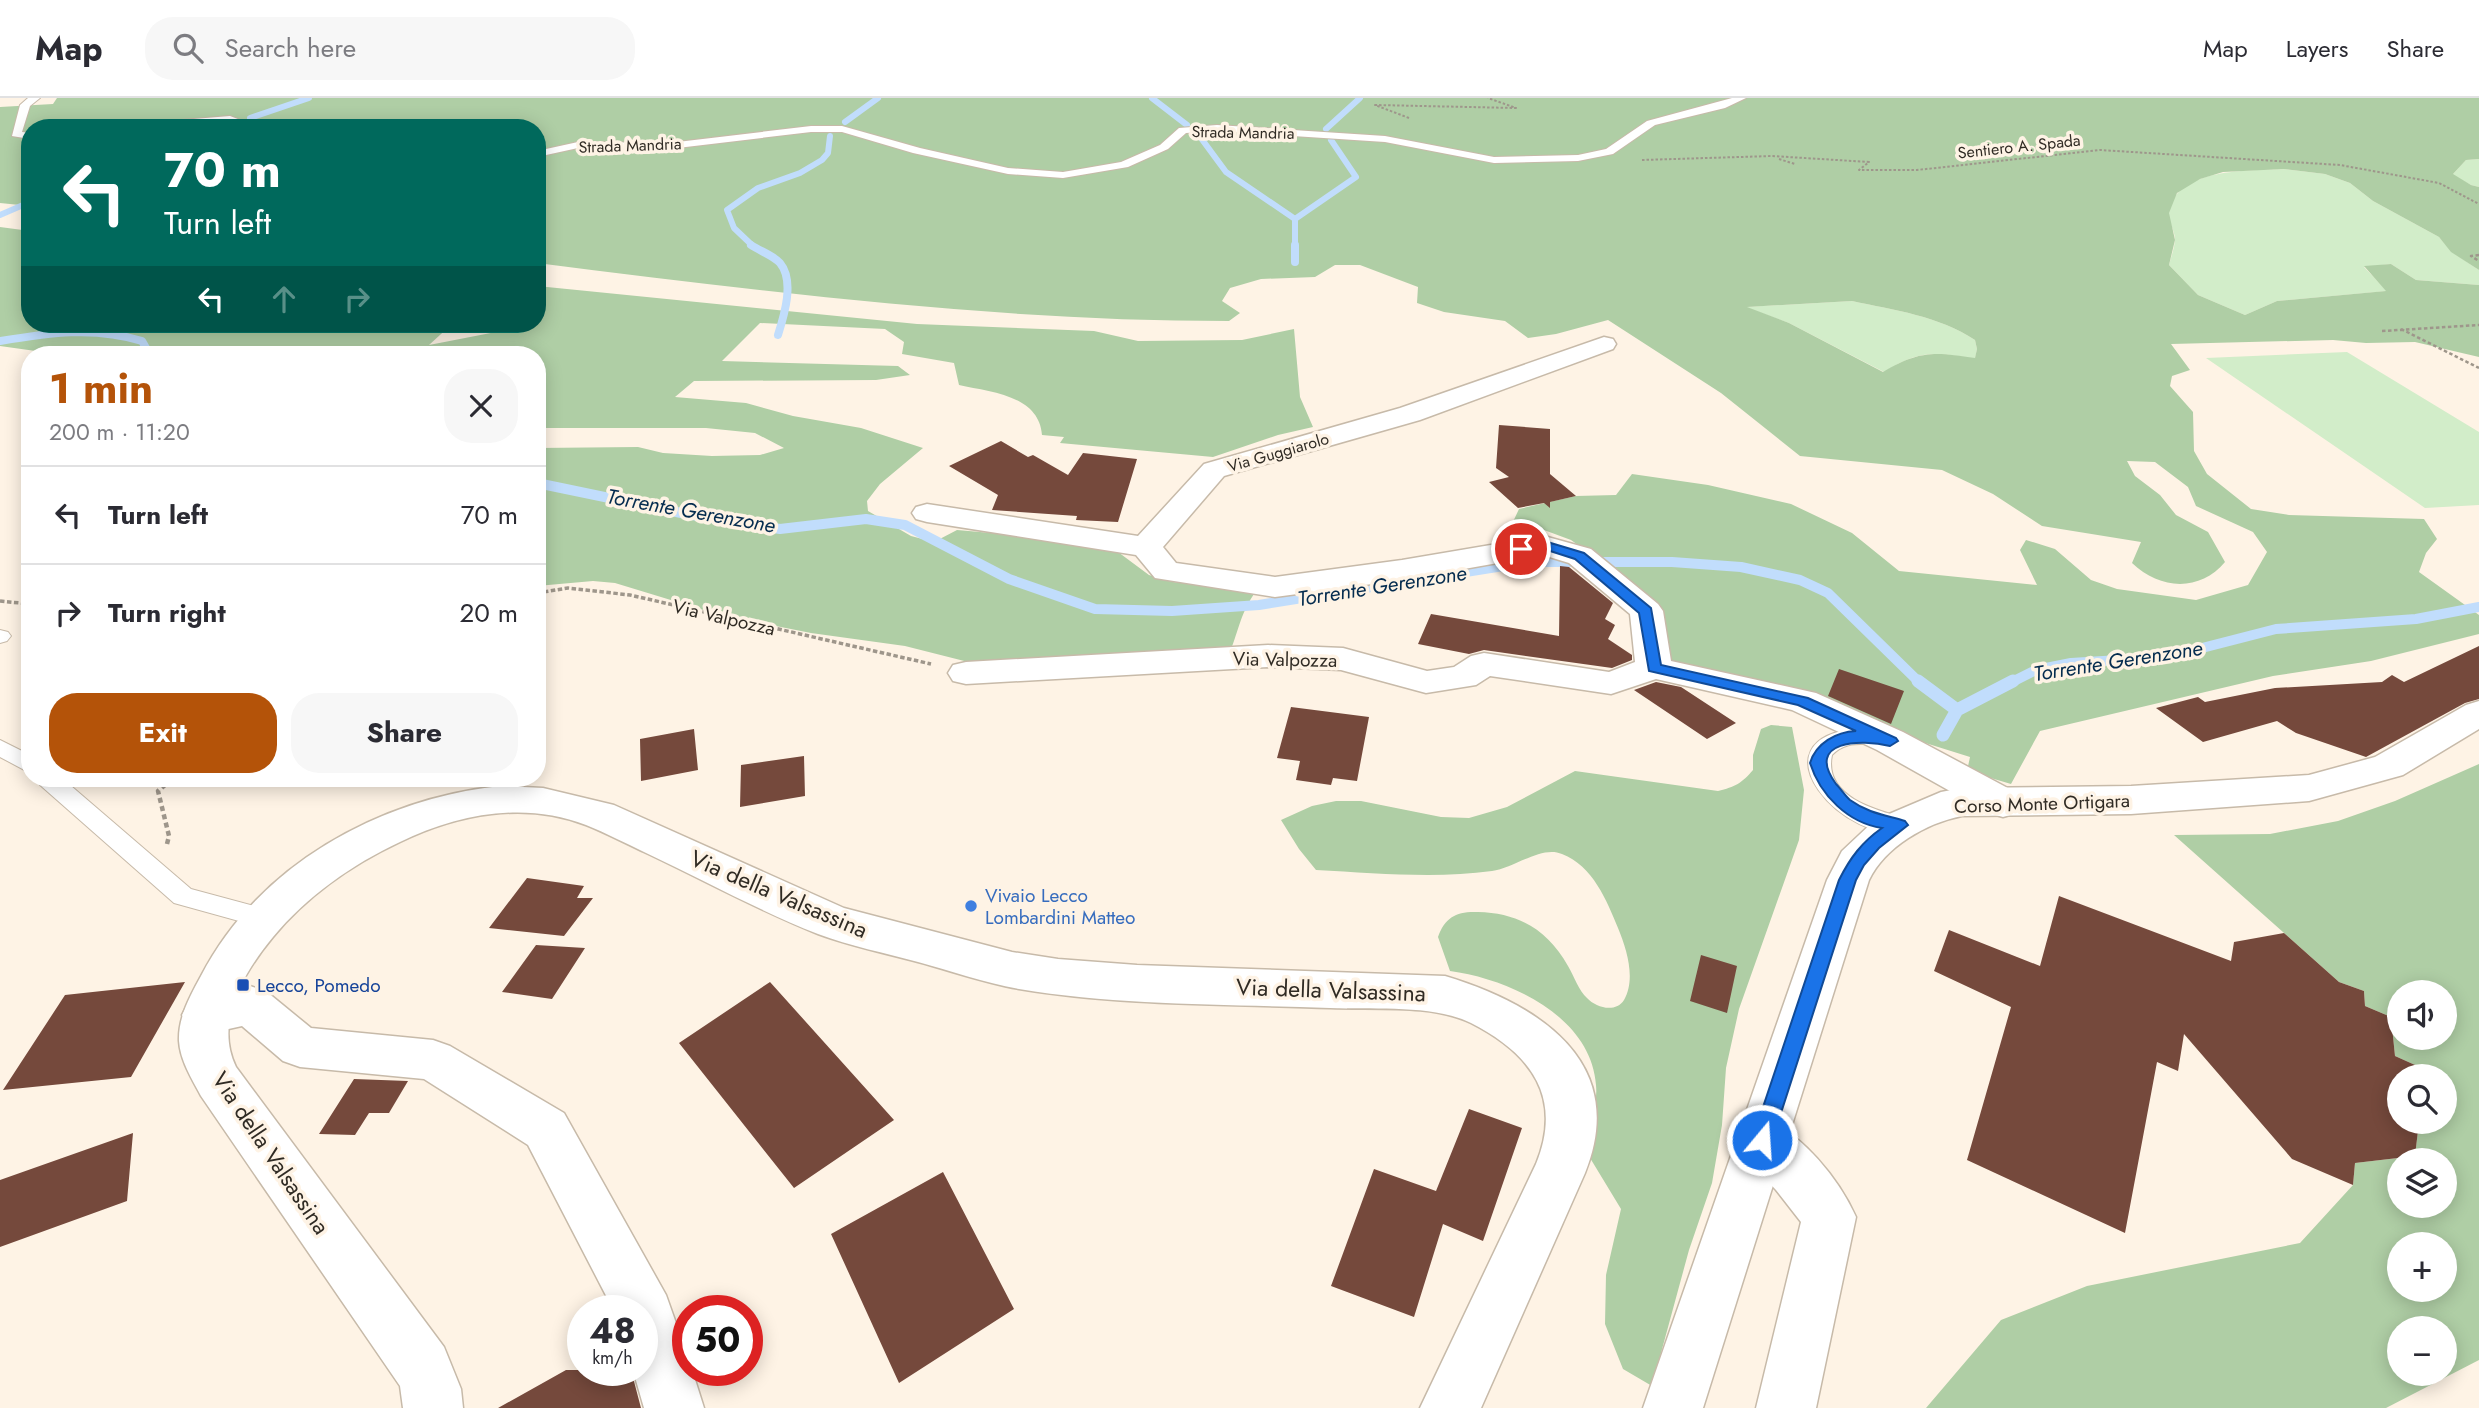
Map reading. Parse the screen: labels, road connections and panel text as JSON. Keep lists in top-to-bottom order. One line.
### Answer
{"streets":{"street":["Via Guggiarolo","Via Valpozza","Corso Monte Ortigara","Via della Valsassina"],"lane":["Strada Mandria"],"path":["Sentiero A. Spada"]},"crossings":[["Strada Mandria","Sentiero A. Spada"]],"water":["Torrente Gerenzone"],"places":{"other":["Vivaio Lecco Lombardini Matteo"],"transit":["Lecco, Pomedo"]},"page":{"header":"Map","search":"Search here","nav":["Map","Layers","Share"],"turn":["70 m","Turn left"],"heading":["1 min","200 m · 11:20"],"list":[{"name":"Turn left","value":"70 m"},{"name":"Turn right","value":"20 m"}],"buttons":["Exit","Share"],"map_buttons":["+","−"],"speed":"48 km/h","limit":"50"}}
